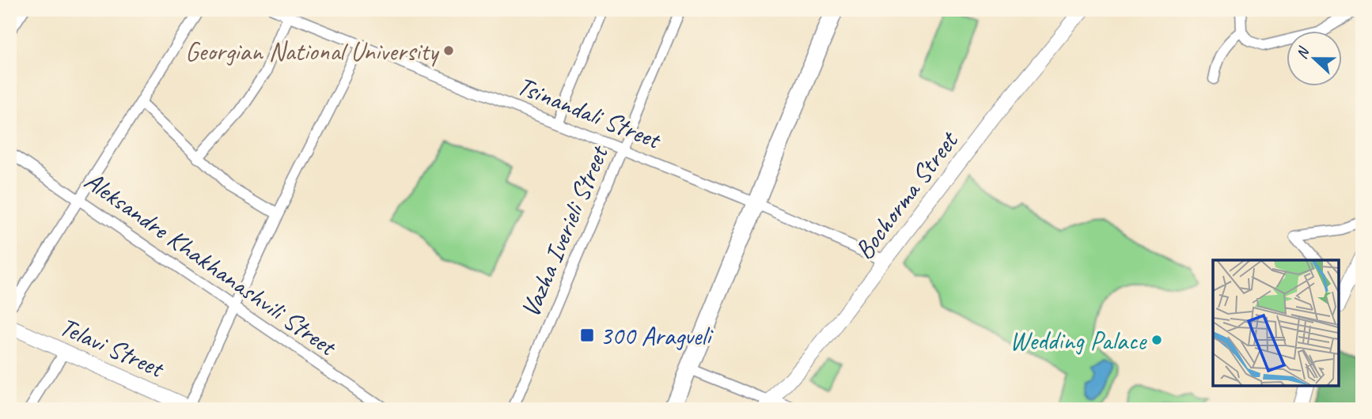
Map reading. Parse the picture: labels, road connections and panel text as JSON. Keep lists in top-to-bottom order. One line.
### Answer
{"streets":{"main road":["Bochorma Street","Telavi Street"],"street":["Tsinandali Street","Vazha Iverieli Street","Aleksandre Khakhanashvili Street"]},"crossings":[["Tsinandali Street","Bochorma Street"],["Tsinandali Street","Vazha Iverieli Street"]],"places":{"other":["Georgian National University","Wedding Palace"],"transit":["300 Aragveli"]},"north":"left"}
